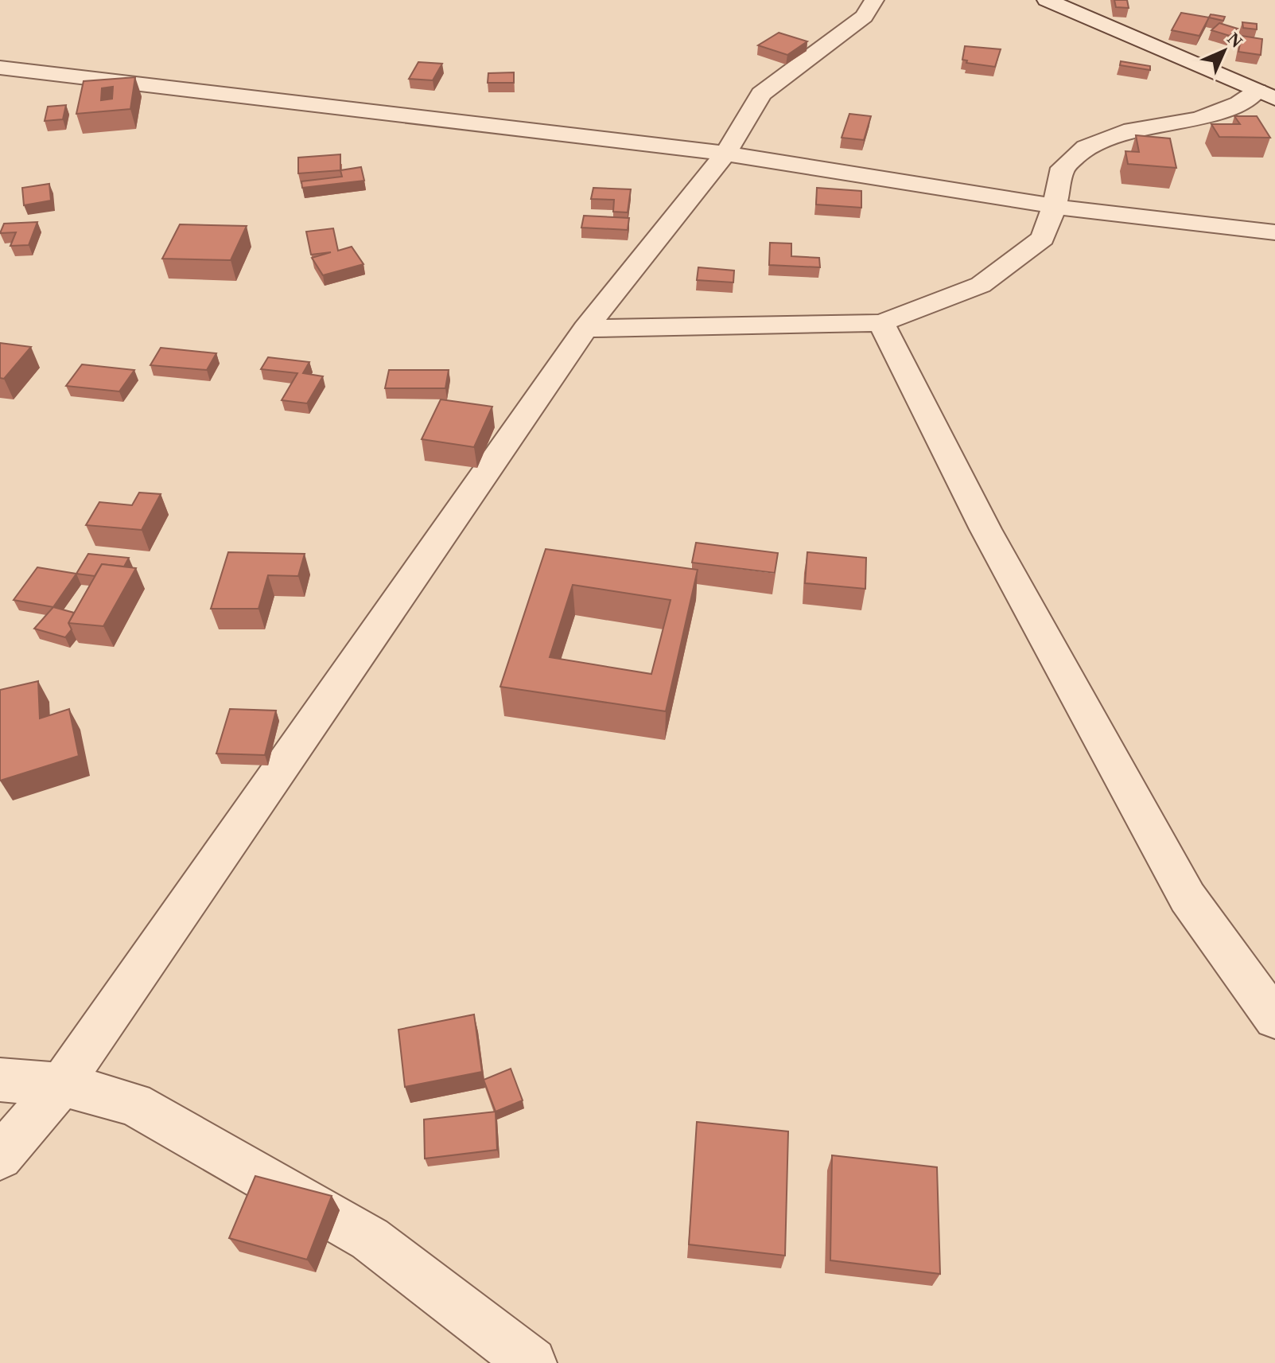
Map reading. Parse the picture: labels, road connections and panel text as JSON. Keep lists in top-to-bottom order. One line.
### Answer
{"north":"top right"}
